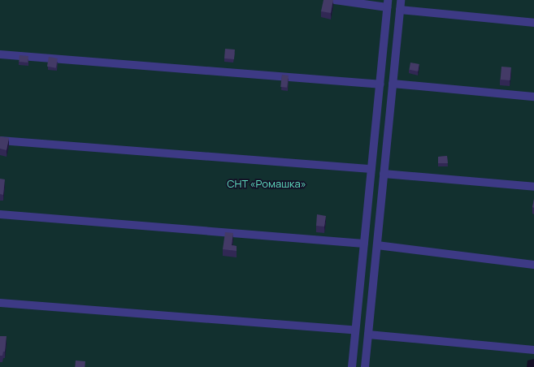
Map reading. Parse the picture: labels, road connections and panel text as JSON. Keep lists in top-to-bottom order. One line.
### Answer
{"parks":["СНТ «Ромашка»"]}
